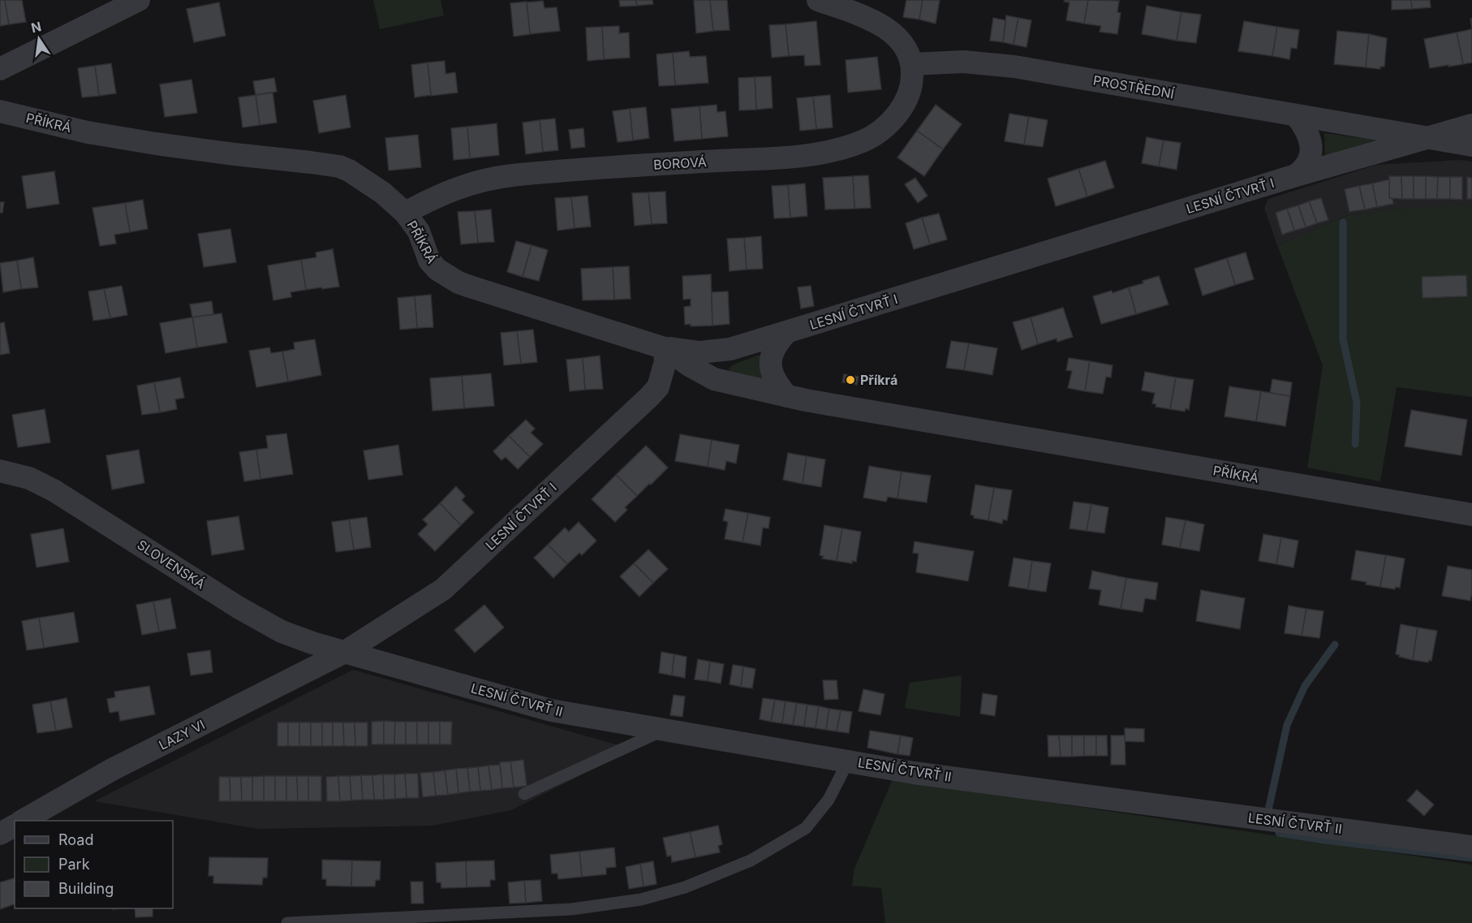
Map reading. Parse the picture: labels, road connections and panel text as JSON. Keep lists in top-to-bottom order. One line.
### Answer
{"streets":{"street":["PROSTŘEDNÍ","PŘÍKRÁ","BOROVÁ","LESNÍ ČTVRŤ I","SLOVENSKÁ","LESNÍ ČTVRŤ II","LAZY VI"]},"crossings":[["PROSTŘEDNÍ","BOROVÁ"],["PROSTŘEDNÍ","LESNÍ ČTVRŤ I"],["PŘÍKRÁ","BOROVÁ"],["PŘÍKRÁ","LESNÍ ČTVRŤ I"],["LESNÍ ČTVRŤ I","SLOVENSKÁ"],["LESNÍ ČTVRŤ I","LESNÍ ČTVRŤ II"],["LESNÍ ČTVRŤ I","LAZY VI"],["SLOVENSKÁ","LESNÍ ČTVRŤ II"],["SLOVENSKÁ","LAZY VI"],["LESNÍ ČTVRŤ II","LAZY VI"]],"places":["Příkrá"],"legend":["Road","Park","Building"],"north":"top"}
